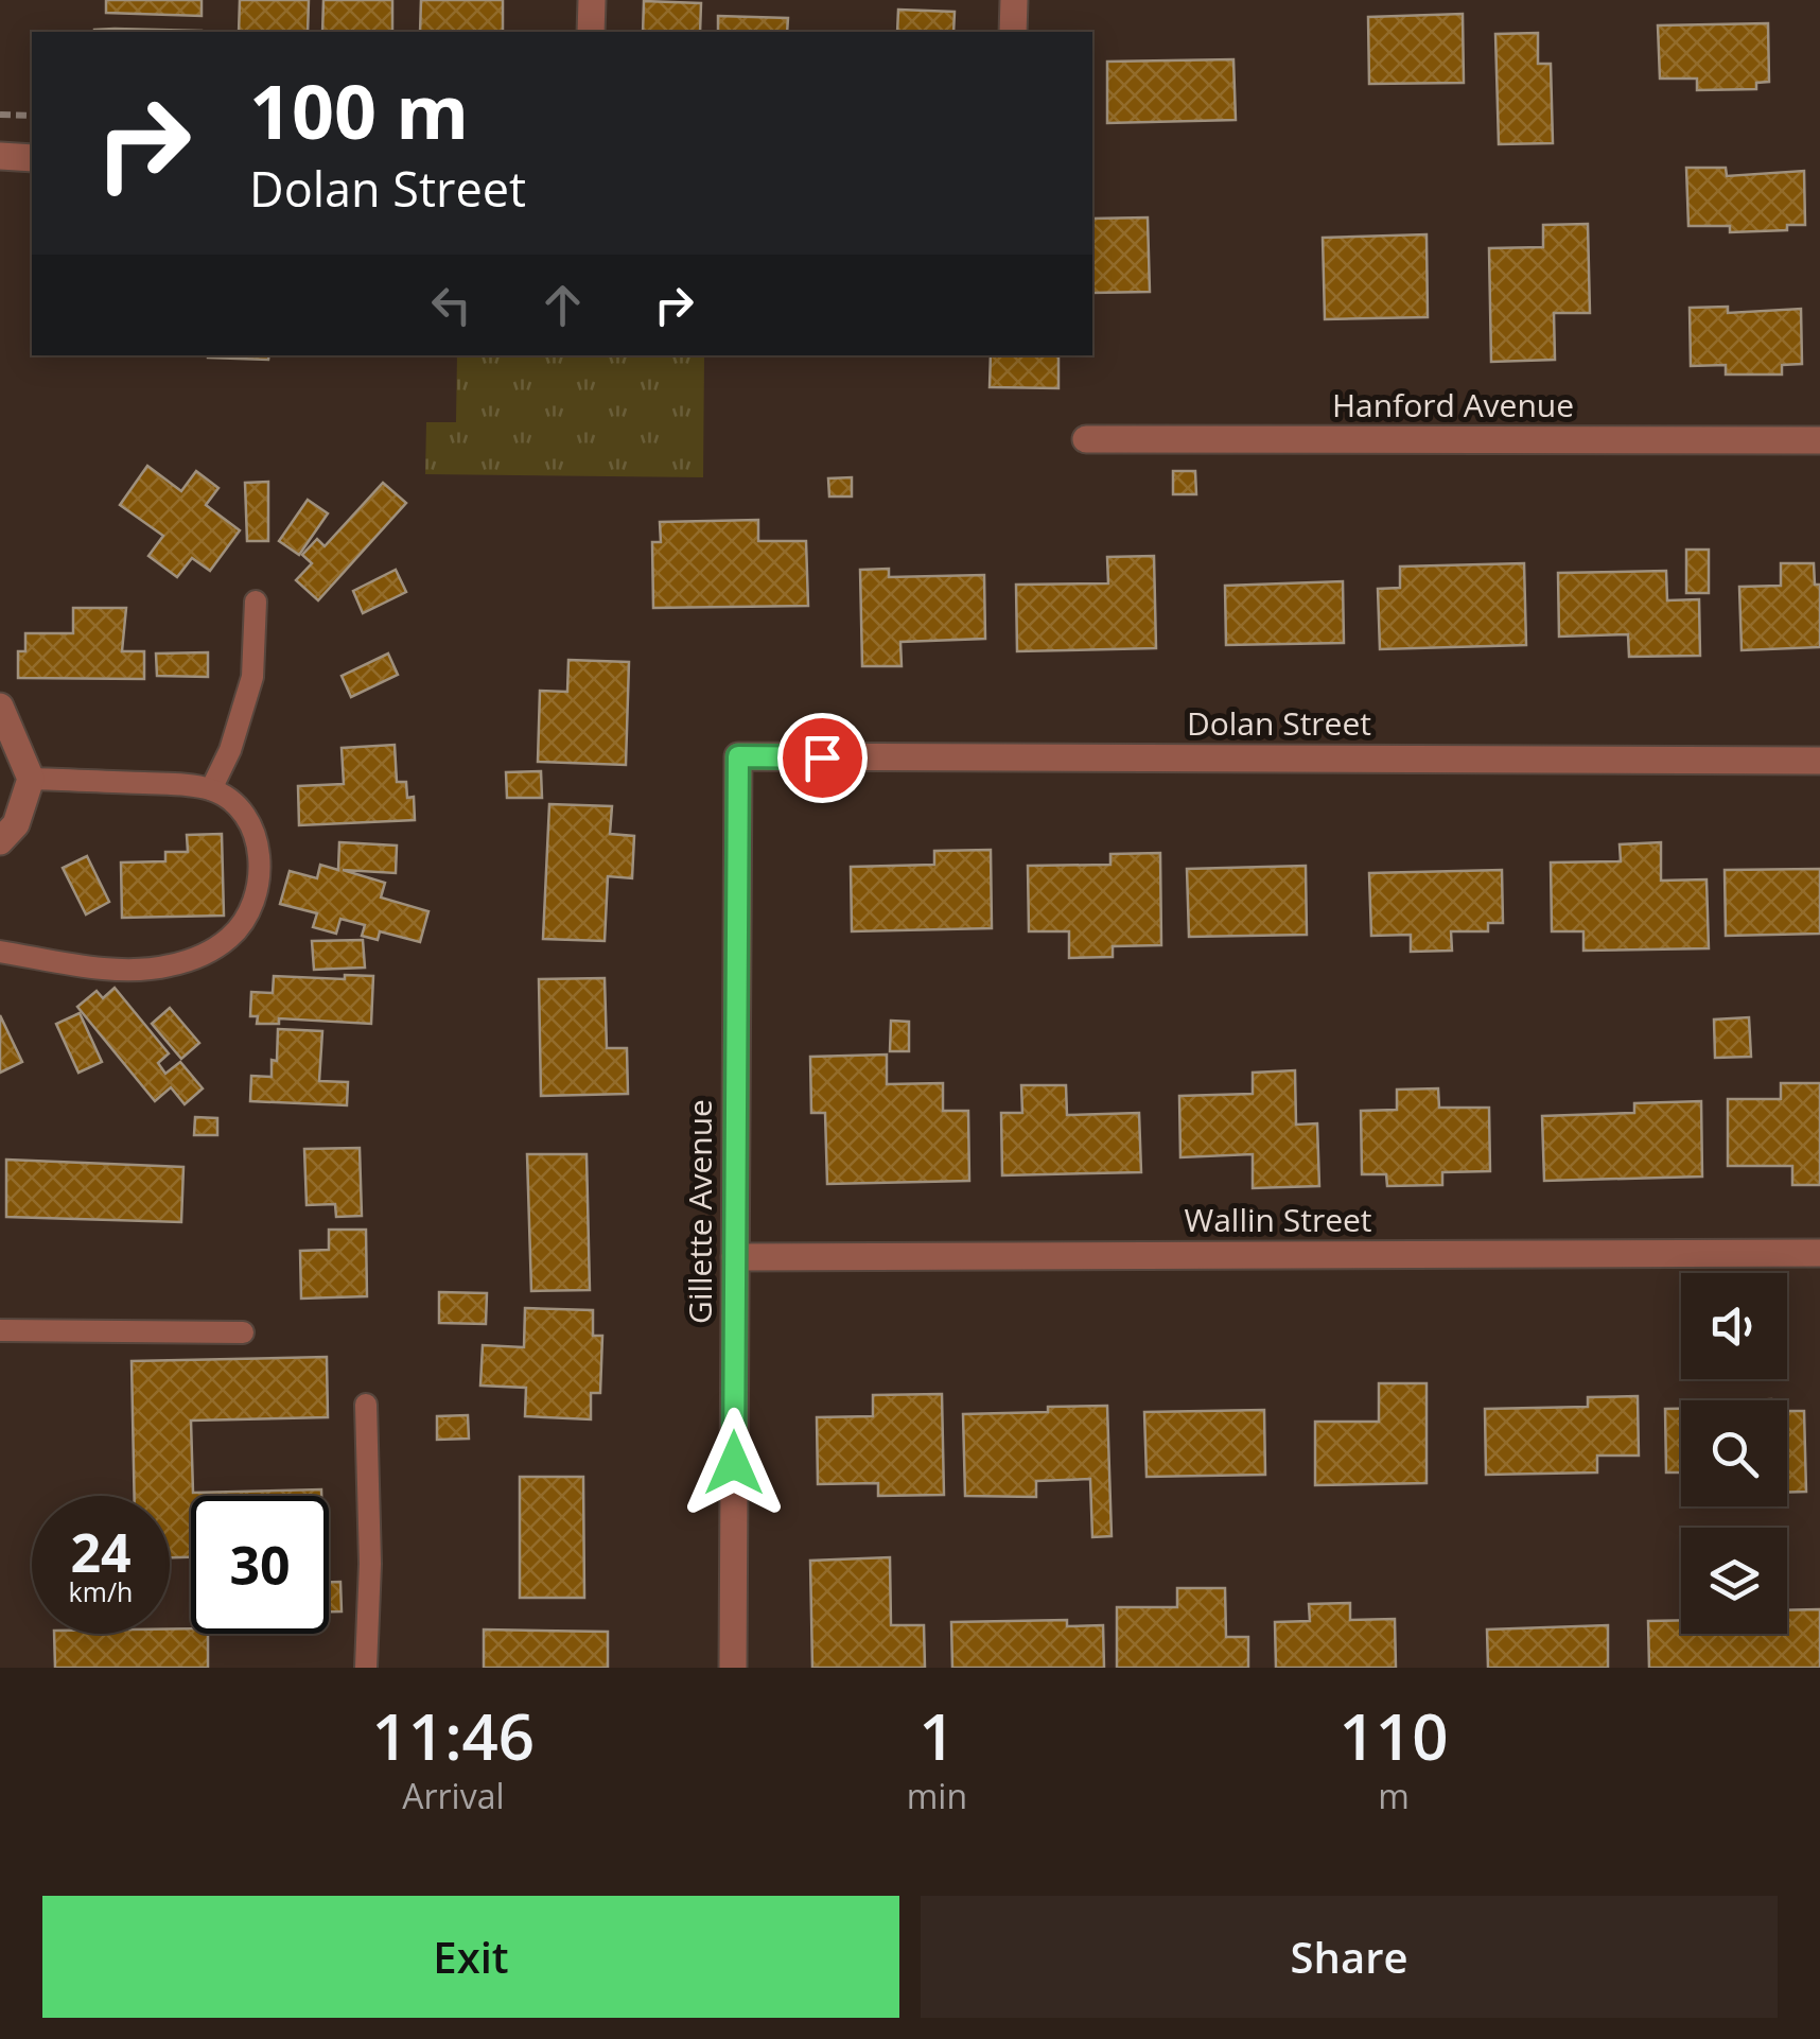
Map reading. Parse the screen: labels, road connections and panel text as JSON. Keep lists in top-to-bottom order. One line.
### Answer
{"streets":{"street":["Hanford Avenue","Dolan Street","Gillette Avenue","Wallin Street"]},"crossings":[["Dolan Street","Gillette Avenue"],["Gillette Avenue","Wallin Street"]],"page":{"turn":["100 m","Dolan Street"],"speed":"24 km/h","limit":"30","eta":["11:46","Arrival","1","min","110","m"],"buttons":["Exit","Share"]}}
